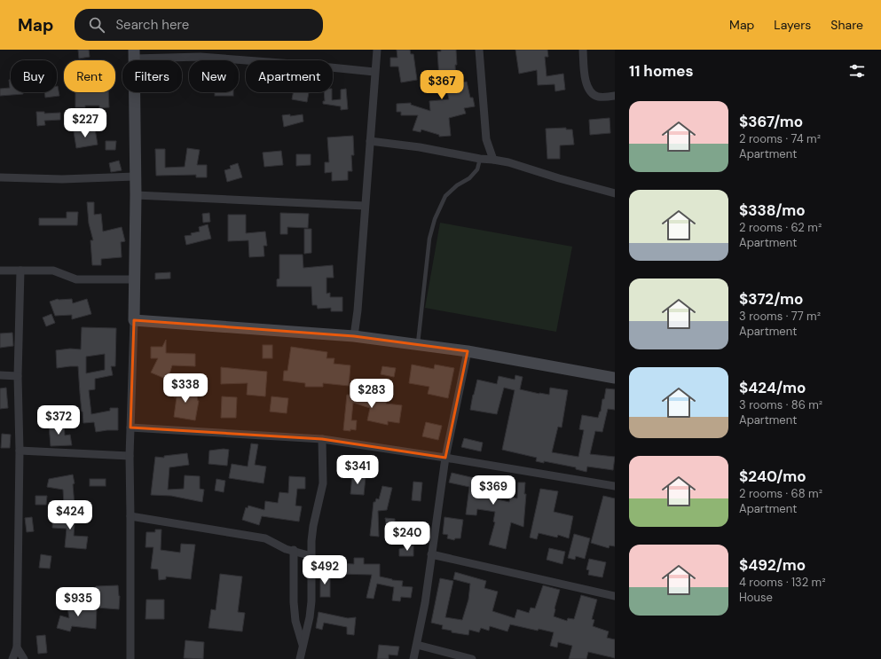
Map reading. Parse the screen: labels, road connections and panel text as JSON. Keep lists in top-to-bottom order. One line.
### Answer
{"page":{"header":"Map","search":"Search here","nav":["Map","Layers","Share"],"heading":"11 homes","chip":["Buy","Rent","Filters","New","Apartment"],"price":["$367","$227","$338","$283","$372","$341","$369","$424","$240","$492","$935"],"list":[{"name":"$367/mo","note":"2 rooms · 74 m² · Apartment"},{"name":"$338/mo","note":"2 rooms · 62 m² · Apartment"},{"name":"$372/mo","note":"3 rooms · 77 m² · Apartment"},{"name":"$424/mo","note":"3 rooms · 86 m² · Apartment"},{"name":"$240/mo","note":"2 rooms · 68 m² · Apartment"},{"name":"$492/mo","note":"4 rooms · 132 m² · House"}]}}
